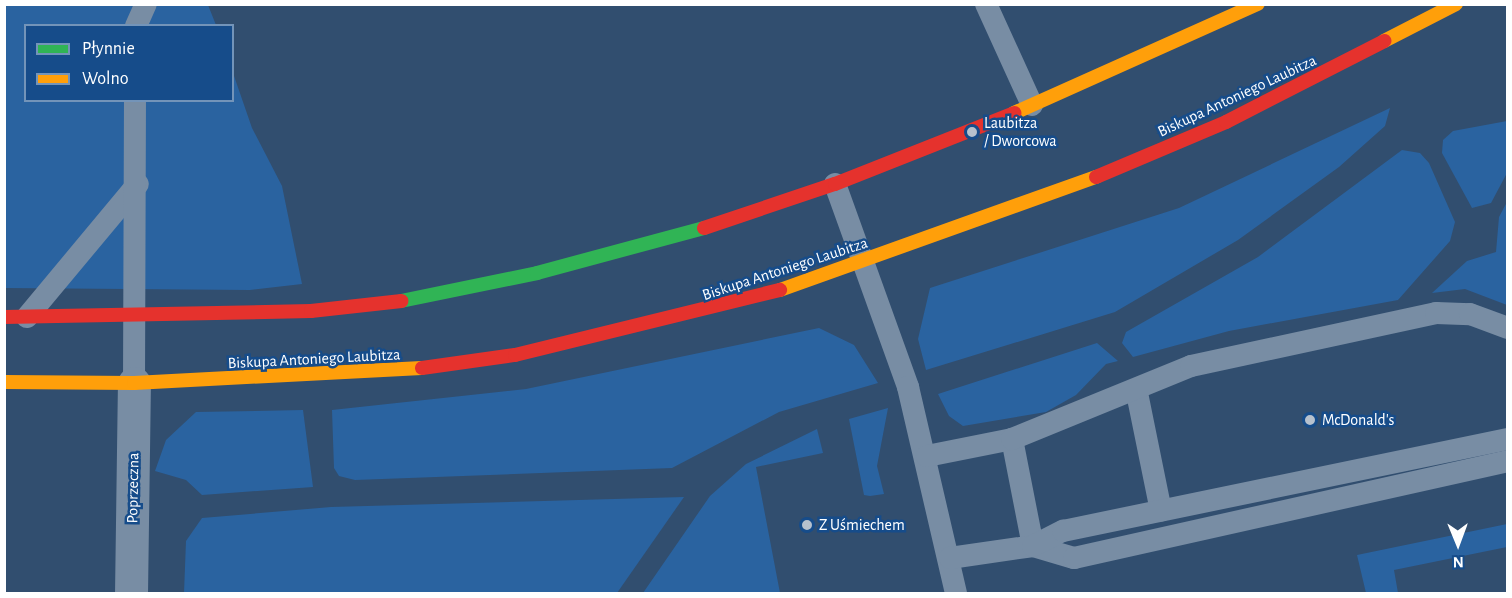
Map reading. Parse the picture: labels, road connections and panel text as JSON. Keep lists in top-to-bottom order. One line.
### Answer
{"streets":{"main road":["Biskupa Antoniego Laubitza"],"street":["Poprzeczna"]},"crossings":[["Biskupa Antoniego Laubitza","Poprzeczna"]],"places":["Laubitza / Dworcowa","McDonald's","Z Uśmiechem"],"legend":["Płynnie","Wolno"],"north":"bottom"}
